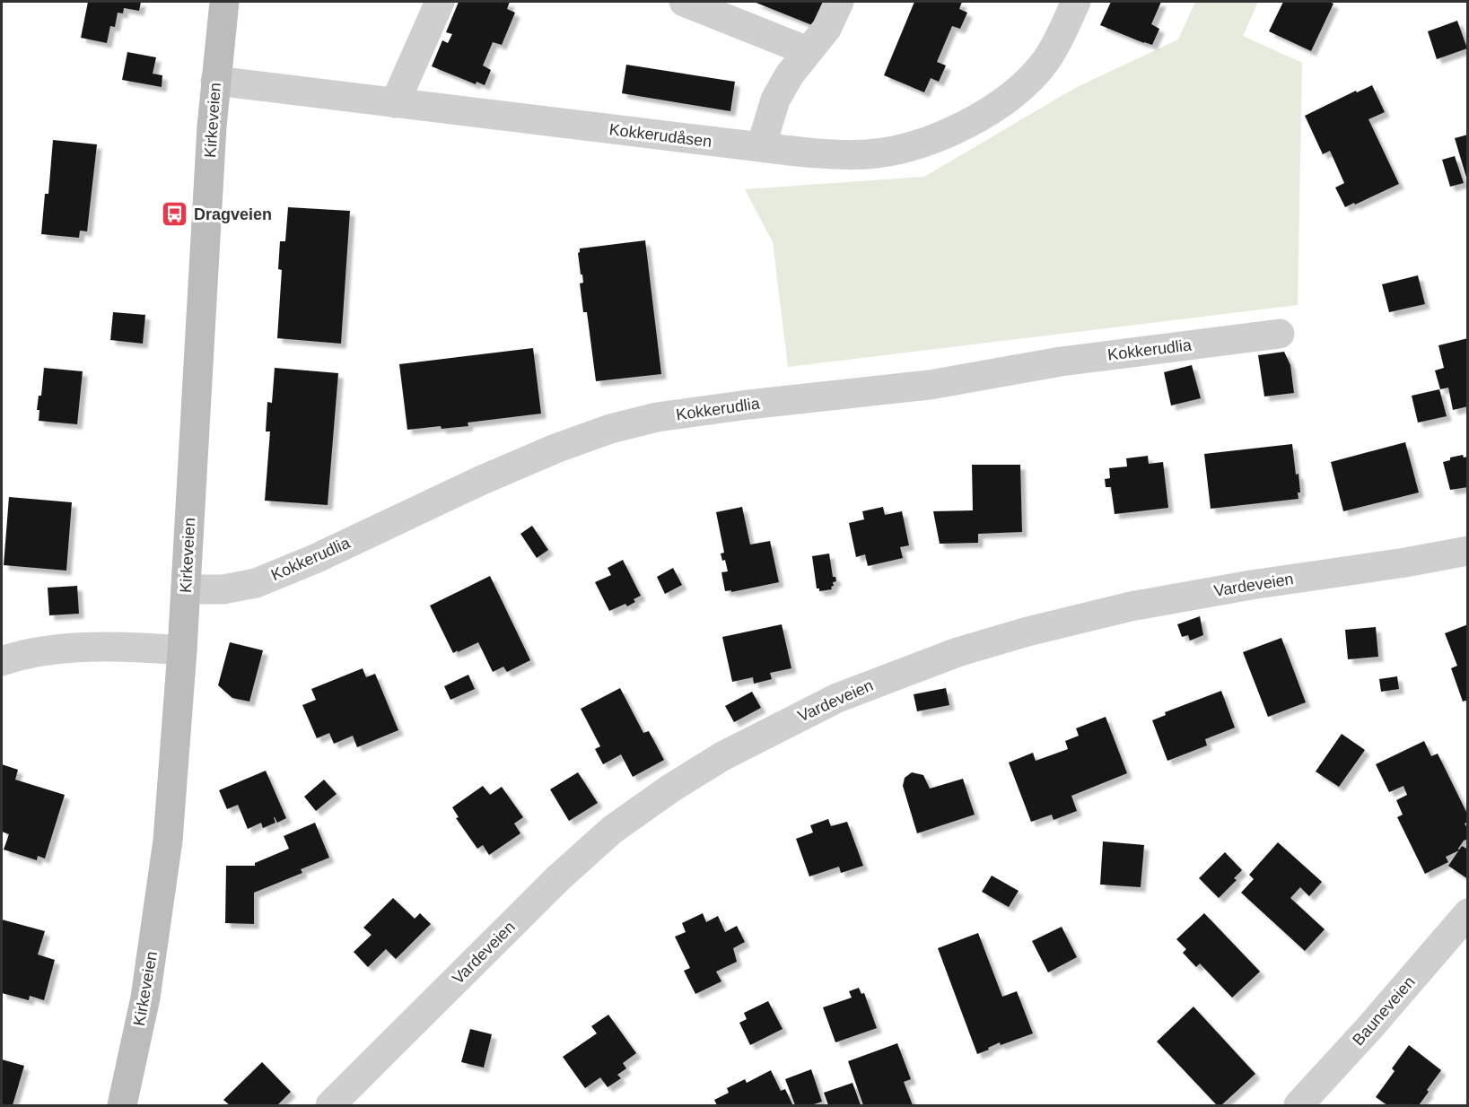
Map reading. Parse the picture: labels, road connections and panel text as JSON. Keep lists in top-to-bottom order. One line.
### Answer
{"streets":{"main road":["Kirkeveien"],"street":["Kokkerudåsen","Kokkerudlia","Vardeveien","Bauneveien"]},"crossings":[["Kirkeveien","Kokkerudåsen"],["Kirkeveien","Kokkerudlia"]],"places":{"bus stop":["Dragveien"]}}
